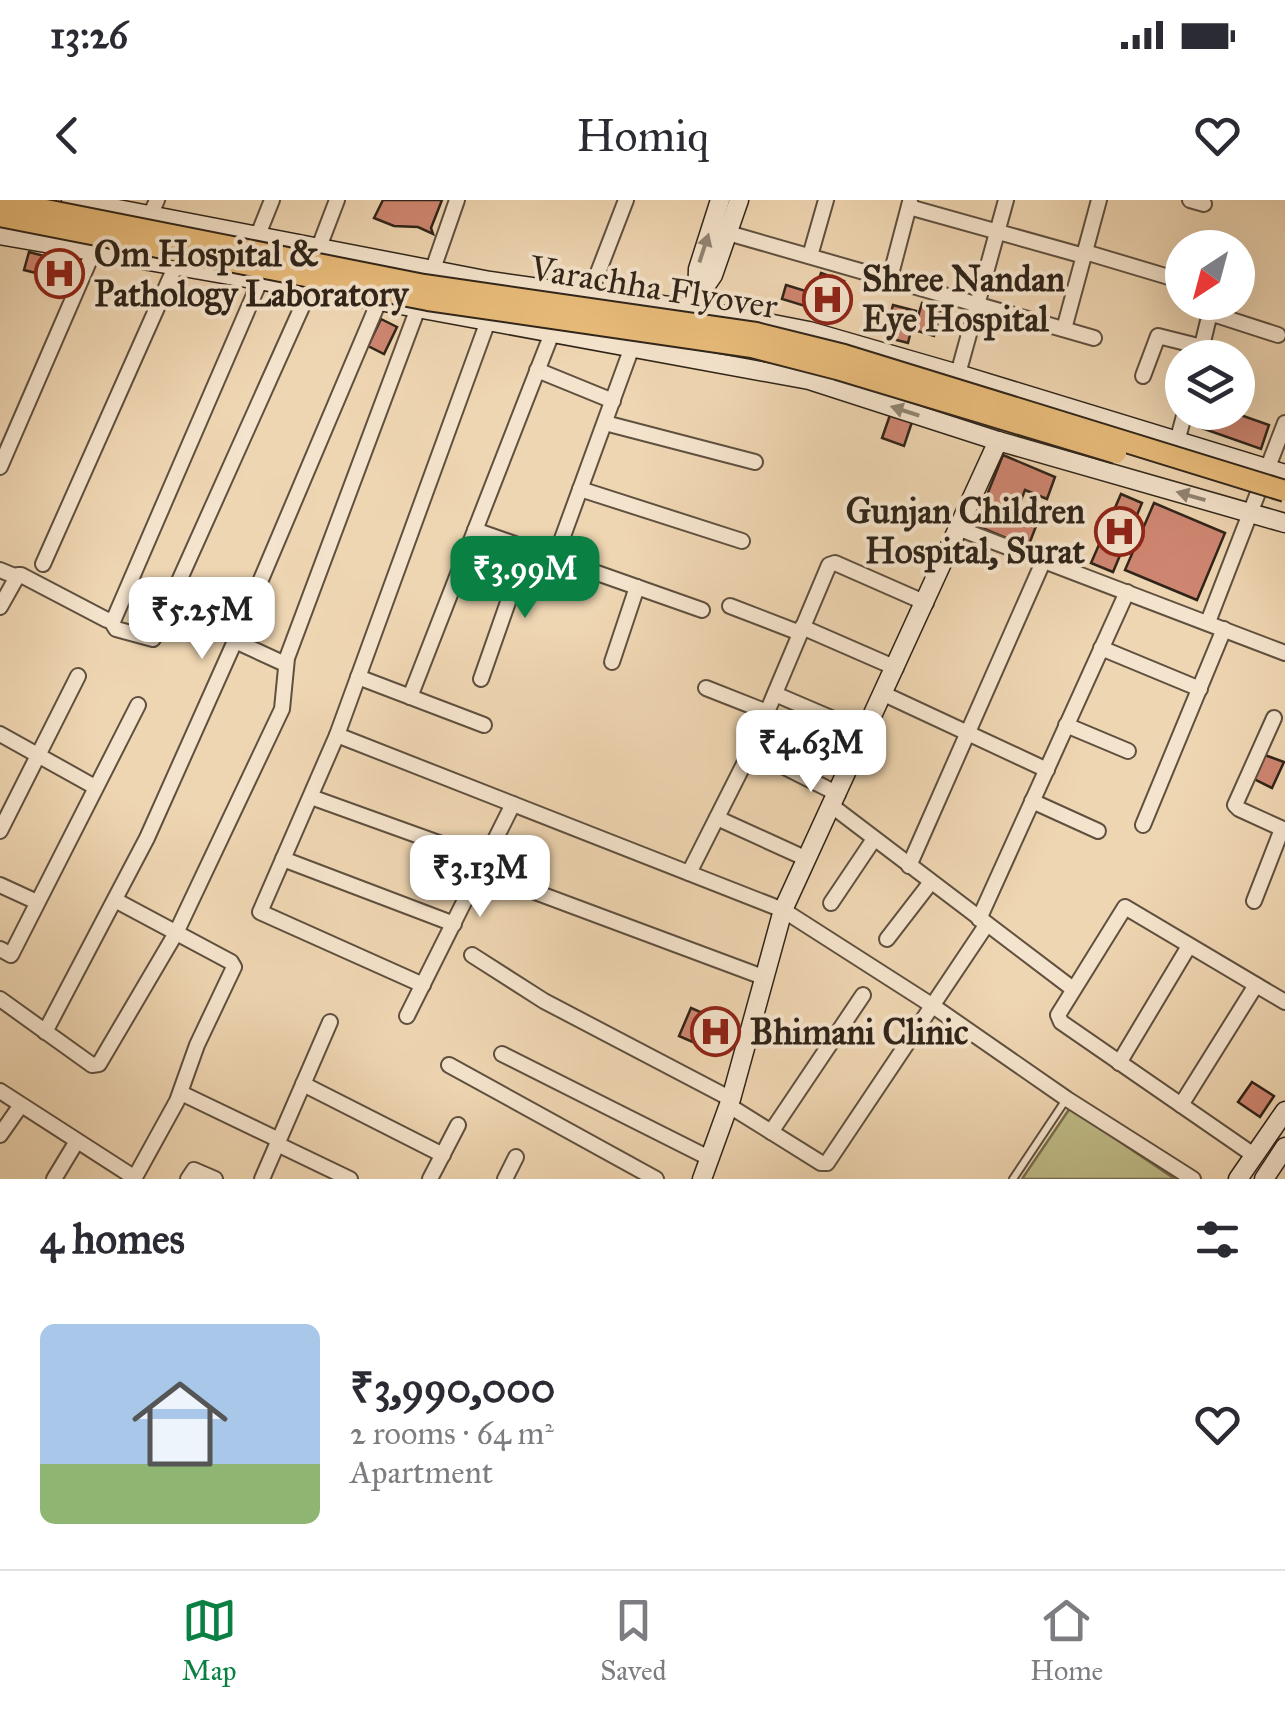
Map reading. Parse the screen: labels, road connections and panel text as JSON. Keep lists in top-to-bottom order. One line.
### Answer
{"streets":{"main road":["Varachha Flyover"]},"places":{"hospital":["Om Hospital & Pathology Laboratory","Shree Nandan Eye Hospital","Gunjan Children Hospital, Surat","Bhimani Clinic"]},"north":"bottom left","page":{"status":"13:26","header":"Homiq","price":["₹3.99M","₹5.25M","₹4.63M","₹3.13M"],"heading":"4 homes","list":[{"name":"₹3,990,000","note":"2 rooms · 64 m² · Apartment"}],"tabs":["Map","Saved","Home"]}}
